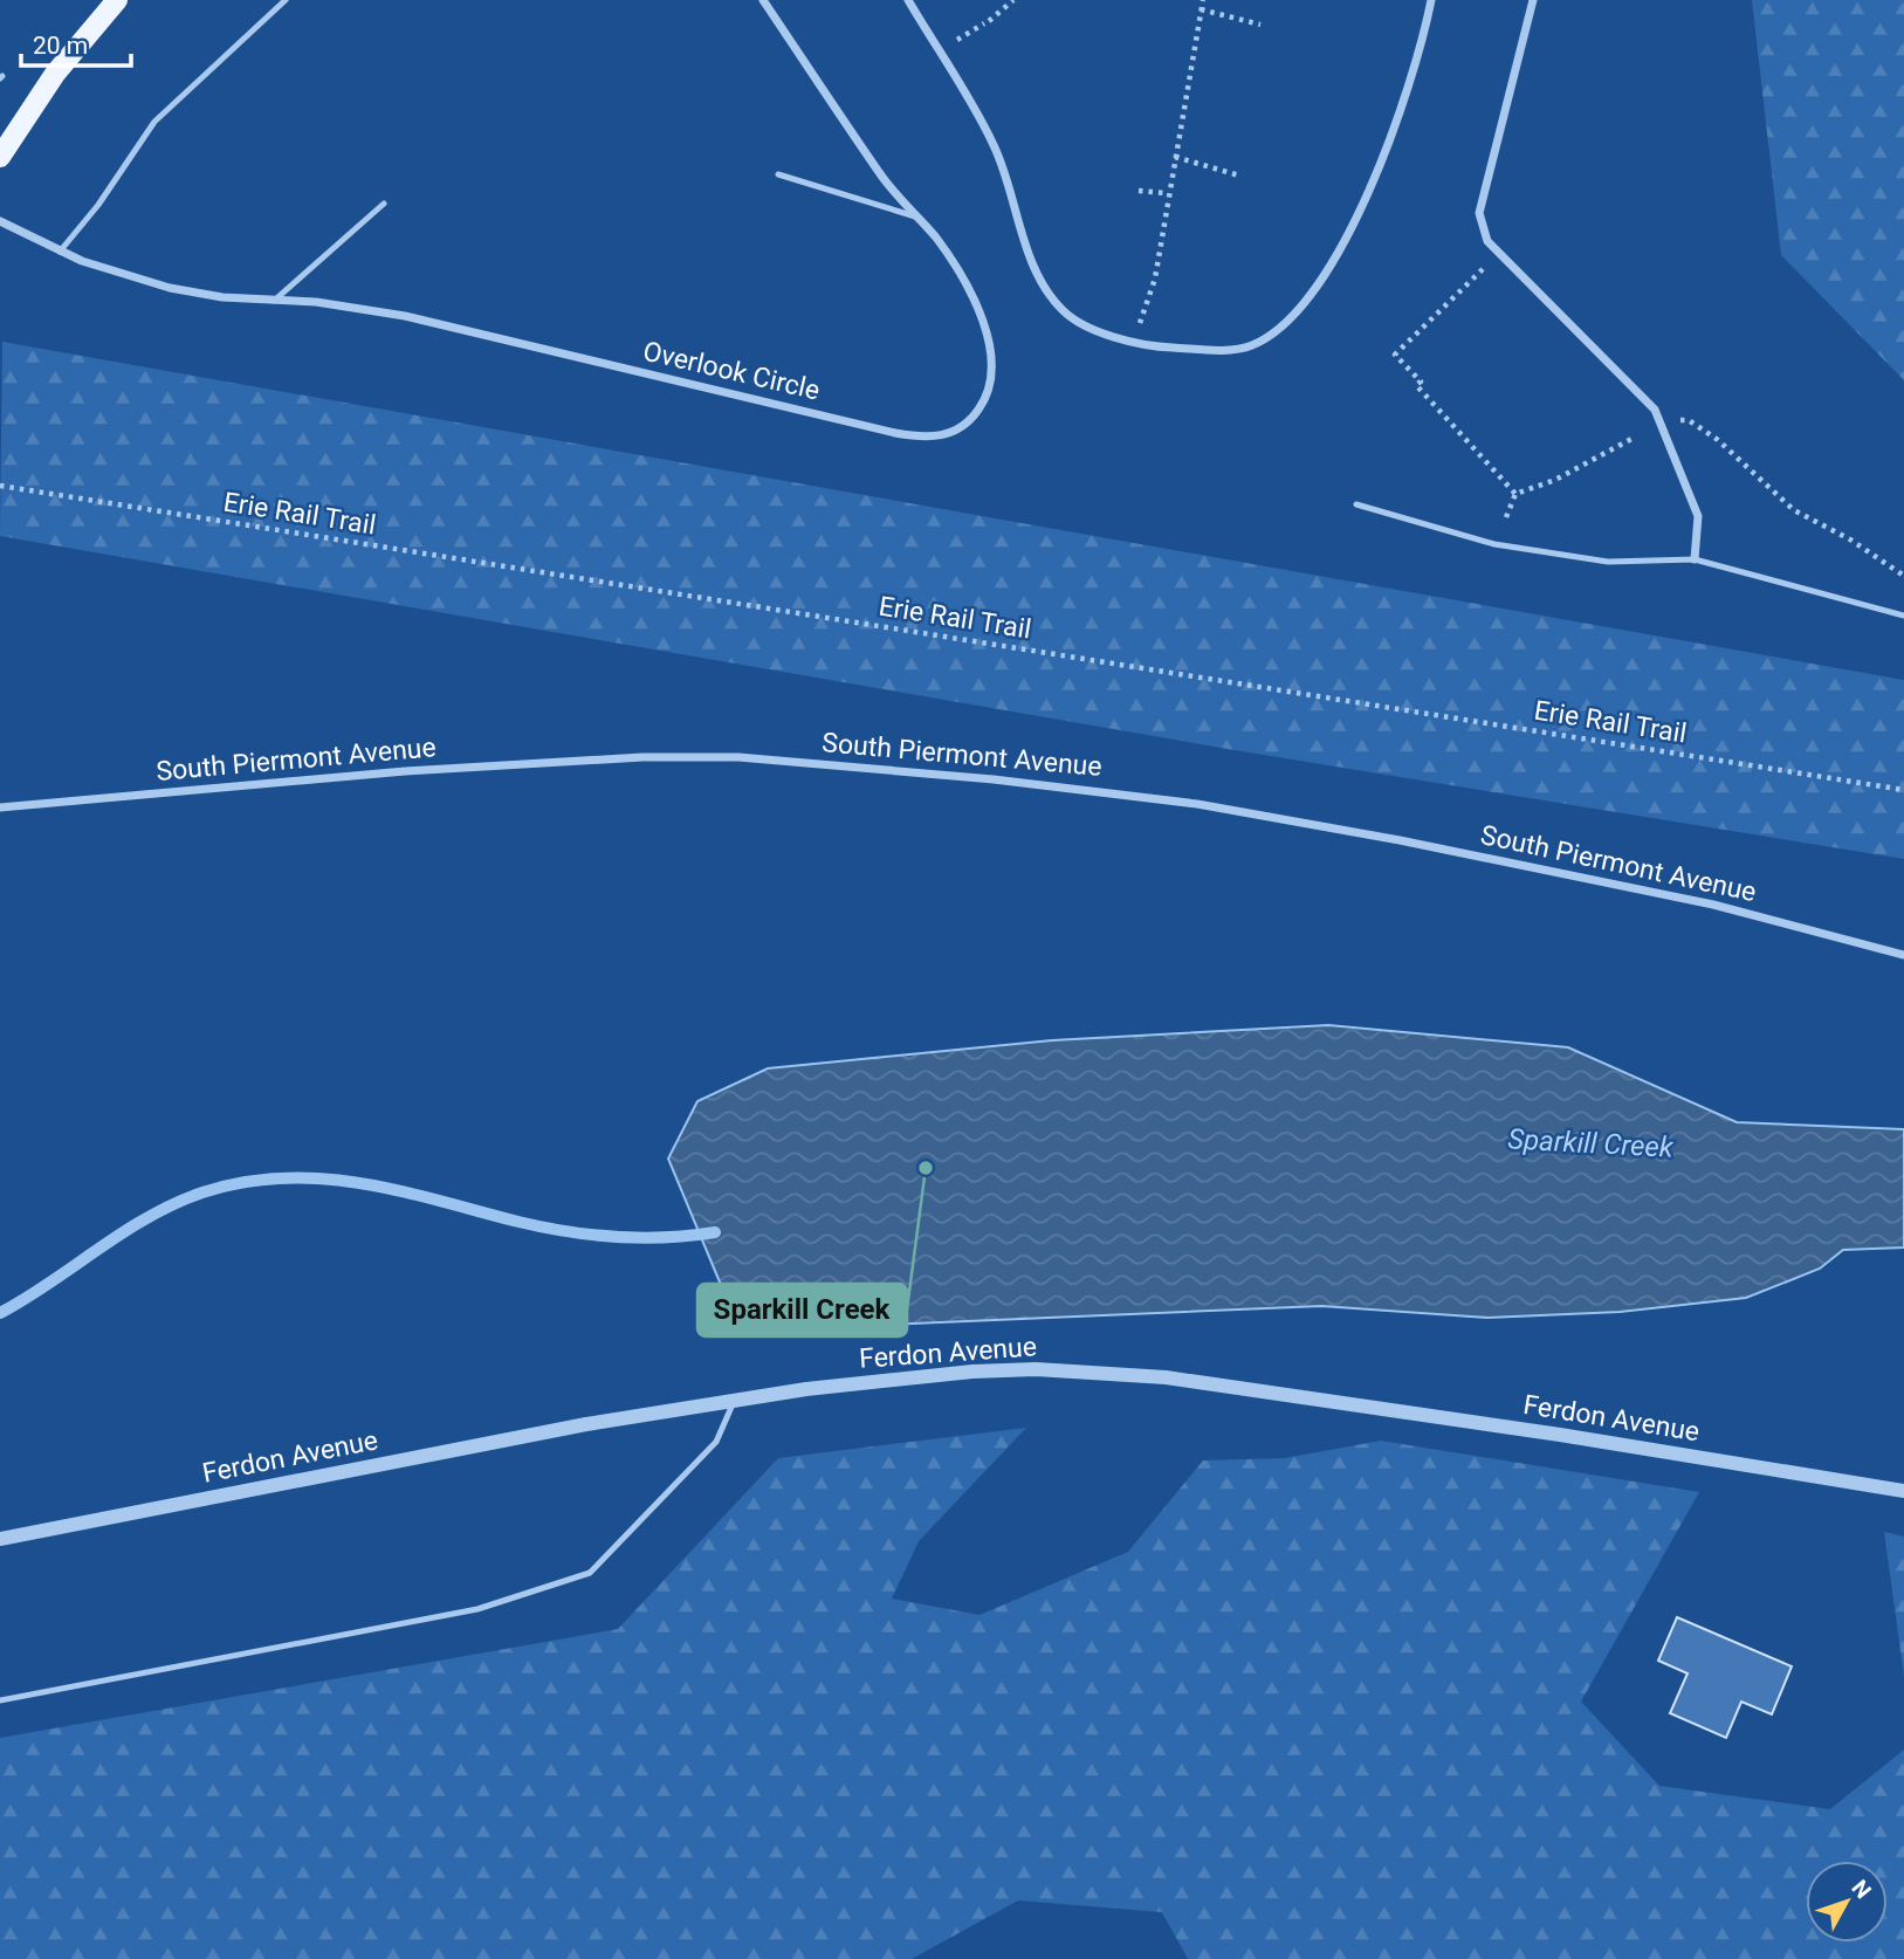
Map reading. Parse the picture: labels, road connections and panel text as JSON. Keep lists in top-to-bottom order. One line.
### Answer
{"streets":{"street":["Overlook Circle","South Piermont Avenue","Ferdon Avenue"],"path":["Erie Rail Trail"]},"water":["Sparkill Creek"],"places":["Sparkill Creek"],"scale_bar":"20 m","north":"top right"}
